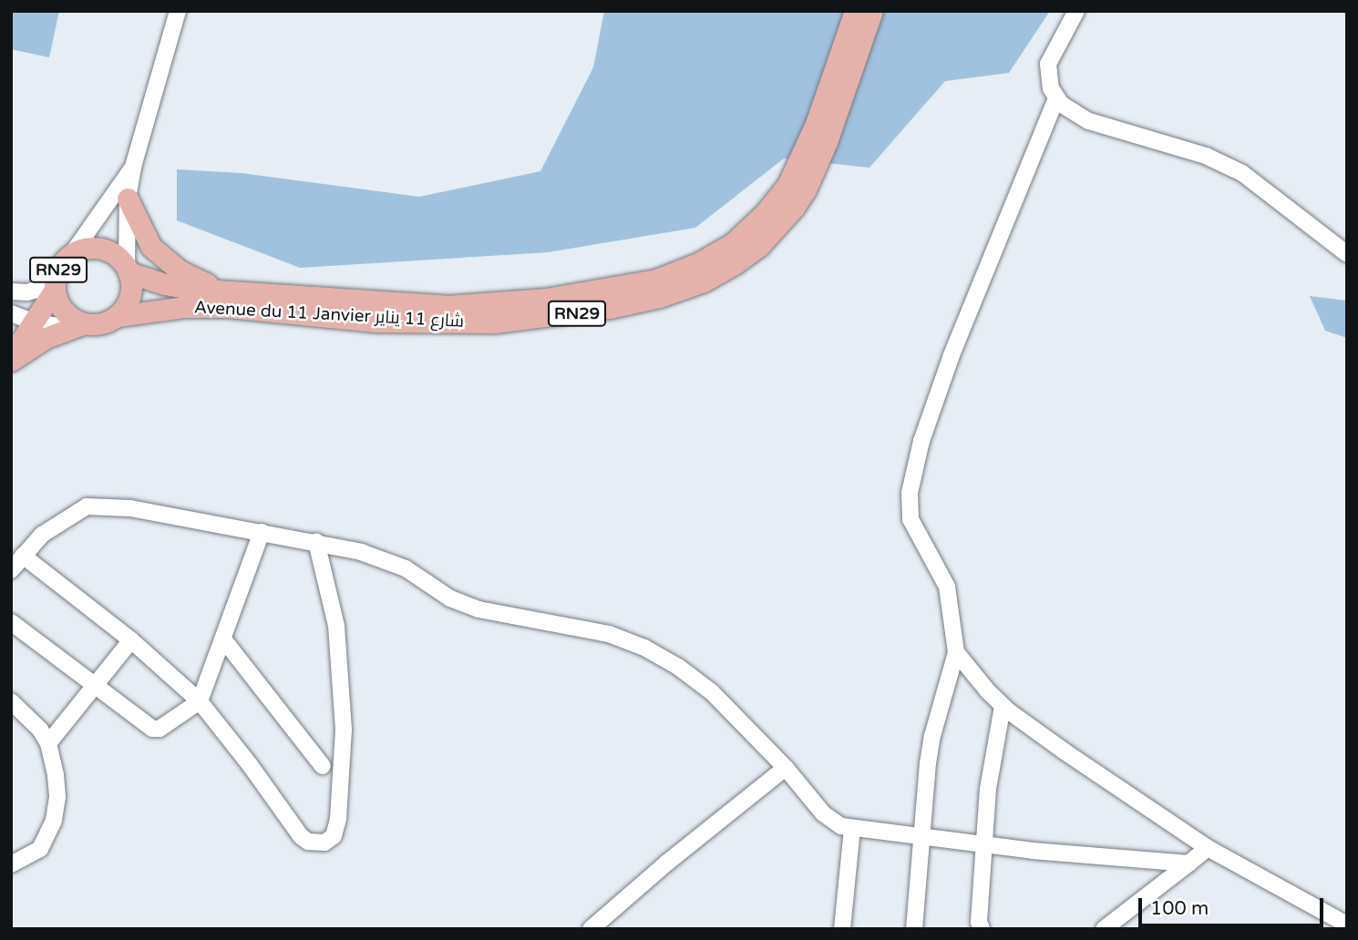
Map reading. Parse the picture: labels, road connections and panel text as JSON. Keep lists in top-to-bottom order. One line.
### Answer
{"streets":{"main road":["RN29","Avenue du 11 Janvier شارع 11 يناير"]},"crossings":[["RN29","Avenue du 11 Janvier شارع 11 يناير"]],"scale_bar":"100 m"}
